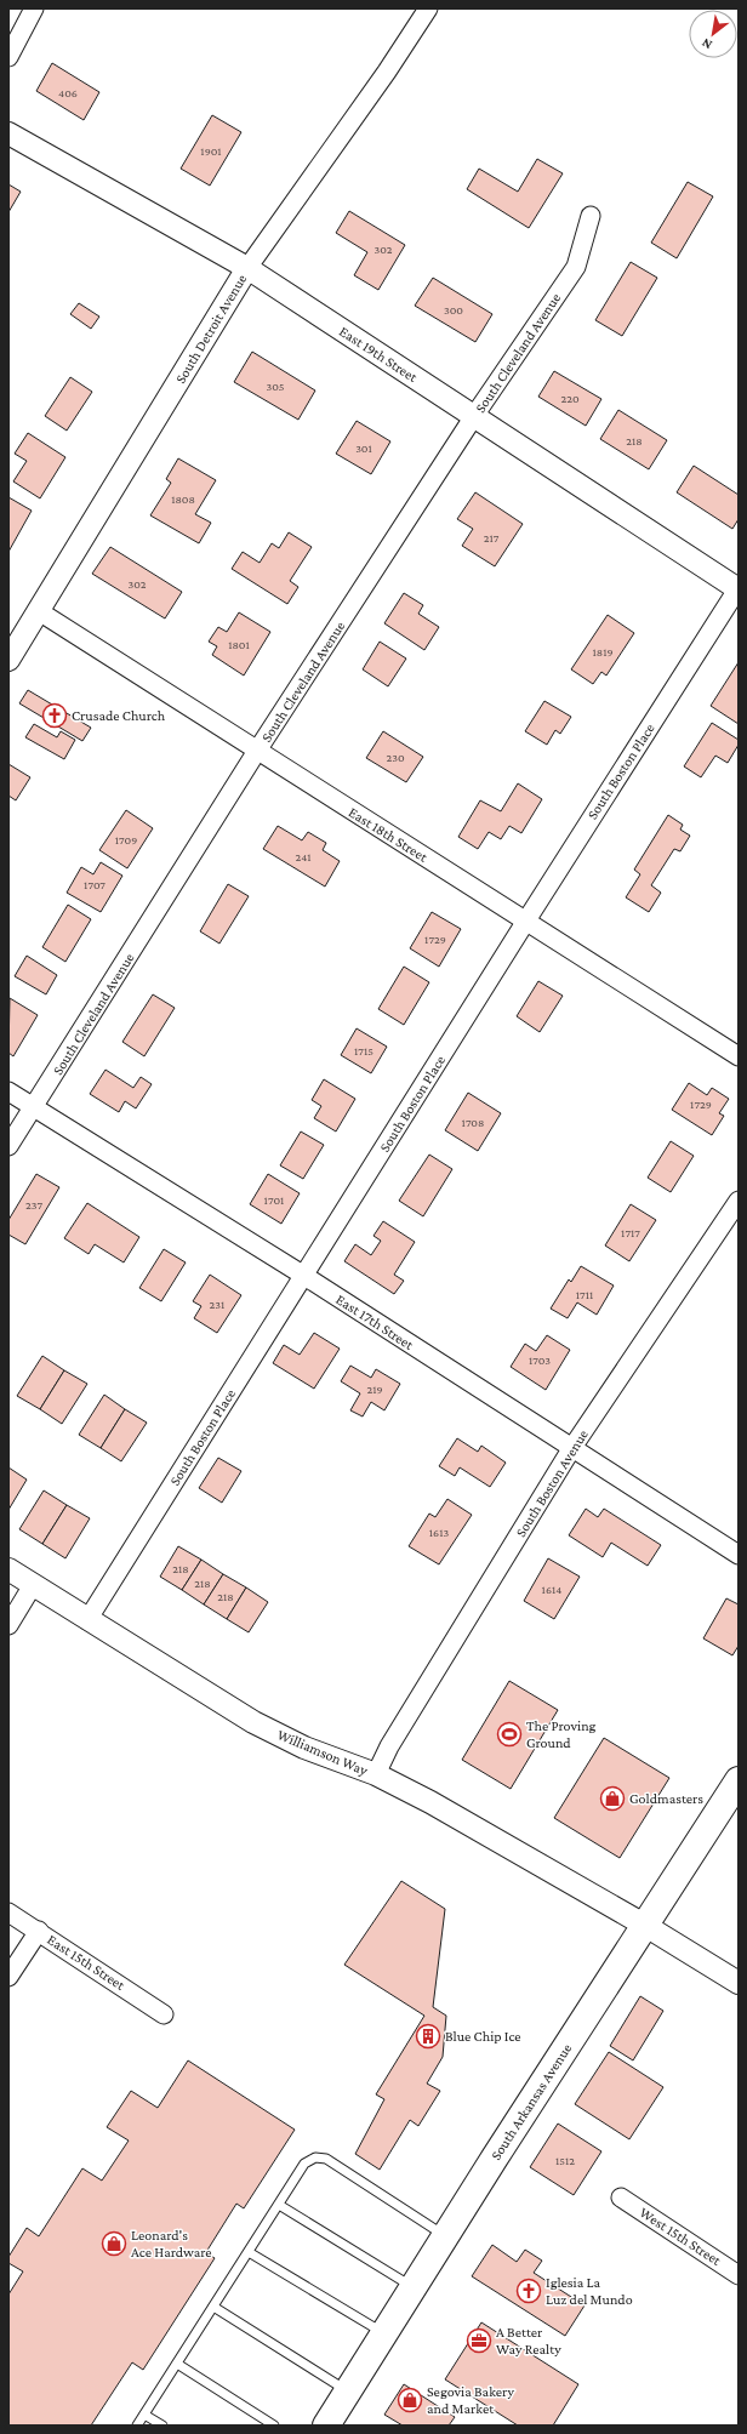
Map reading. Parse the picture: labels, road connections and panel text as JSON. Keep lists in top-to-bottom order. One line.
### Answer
{"streets":{"highway":["South Arkansas Avenue"],"street":["South Detroit Avenue","South Cleveland Avenue","East 19th Street","South Boston Place","East 18th Street","East 17th Street","South Boston Avenue","Williamson Way","East 15th Street","West 15th Street"]},"crossings":[["South Detroit Avenue","East 19th Street"],["South Detroit Avenue","East 18th Street"],["South Cleveland Avenue","East 19th Street"],["South Cleveland Avenue","East 18th Street"],["South Cleveland Avenue","East 17th Street"],["East 19th Street","South Boston Place"],["South Boston Place","East 18th Street"],["South Boston Place","East 17th Street"],["South Boston Place","Williamson Way"],["East 17th Street","South Boston Avenue"],["South Boston Avenue","Williamson Way"],["Williamson Way","South Arkansas Avenue"]],"places":{"church":["Crusade Church","Iglesia La Luz del Mundo"],"sports":["The Proving Ground"],"shop":["Goldmasters","Leonard's Ace Hardware","Segovia Bakery and Market"],"building":["Blue Chip Ice"],"office":["A Better Way Realty"]},"house_numbers":["406","1901","302","300","305","220","218","301","1808","217","302","1801","1819","230","1709","241","1707","1729","1715","1729","1708","1701","237","1717","1711","231","1703","219","1613","218","218","1614","218","1512"],"north":"bottom left"}
